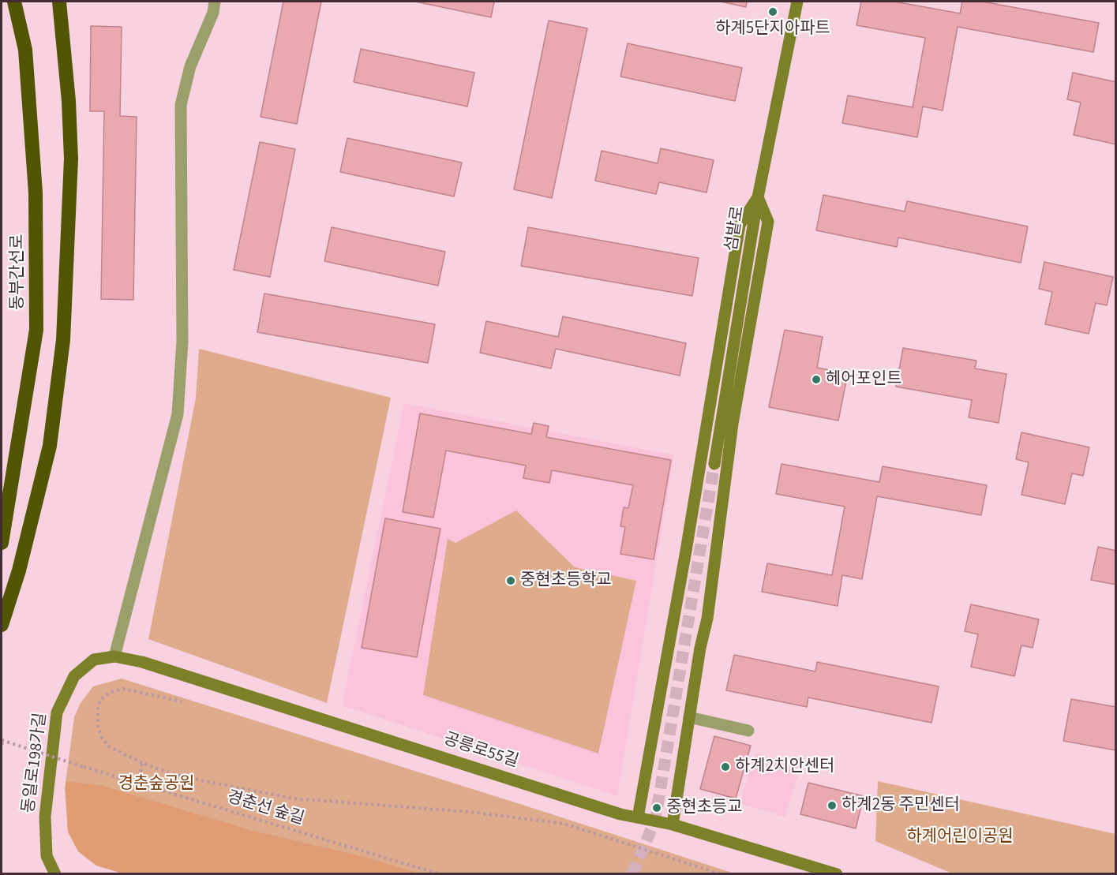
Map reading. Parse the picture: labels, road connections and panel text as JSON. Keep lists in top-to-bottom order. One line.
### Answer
{"streets":{"highway":["동부간선로"],"main road":["섬밭로","공릉로55길","동일로198가길"],"path":["경춘선 숲길"]},"crossings":[["공릉로55길","동일로198가길"]],"parks":["경춘숲공원","하계어린이공원"],"places":["하계5단지아파트","헤어포인트","중현초등학교","하계2치안센터","하계2동 주민센터","중현초등교"]}
